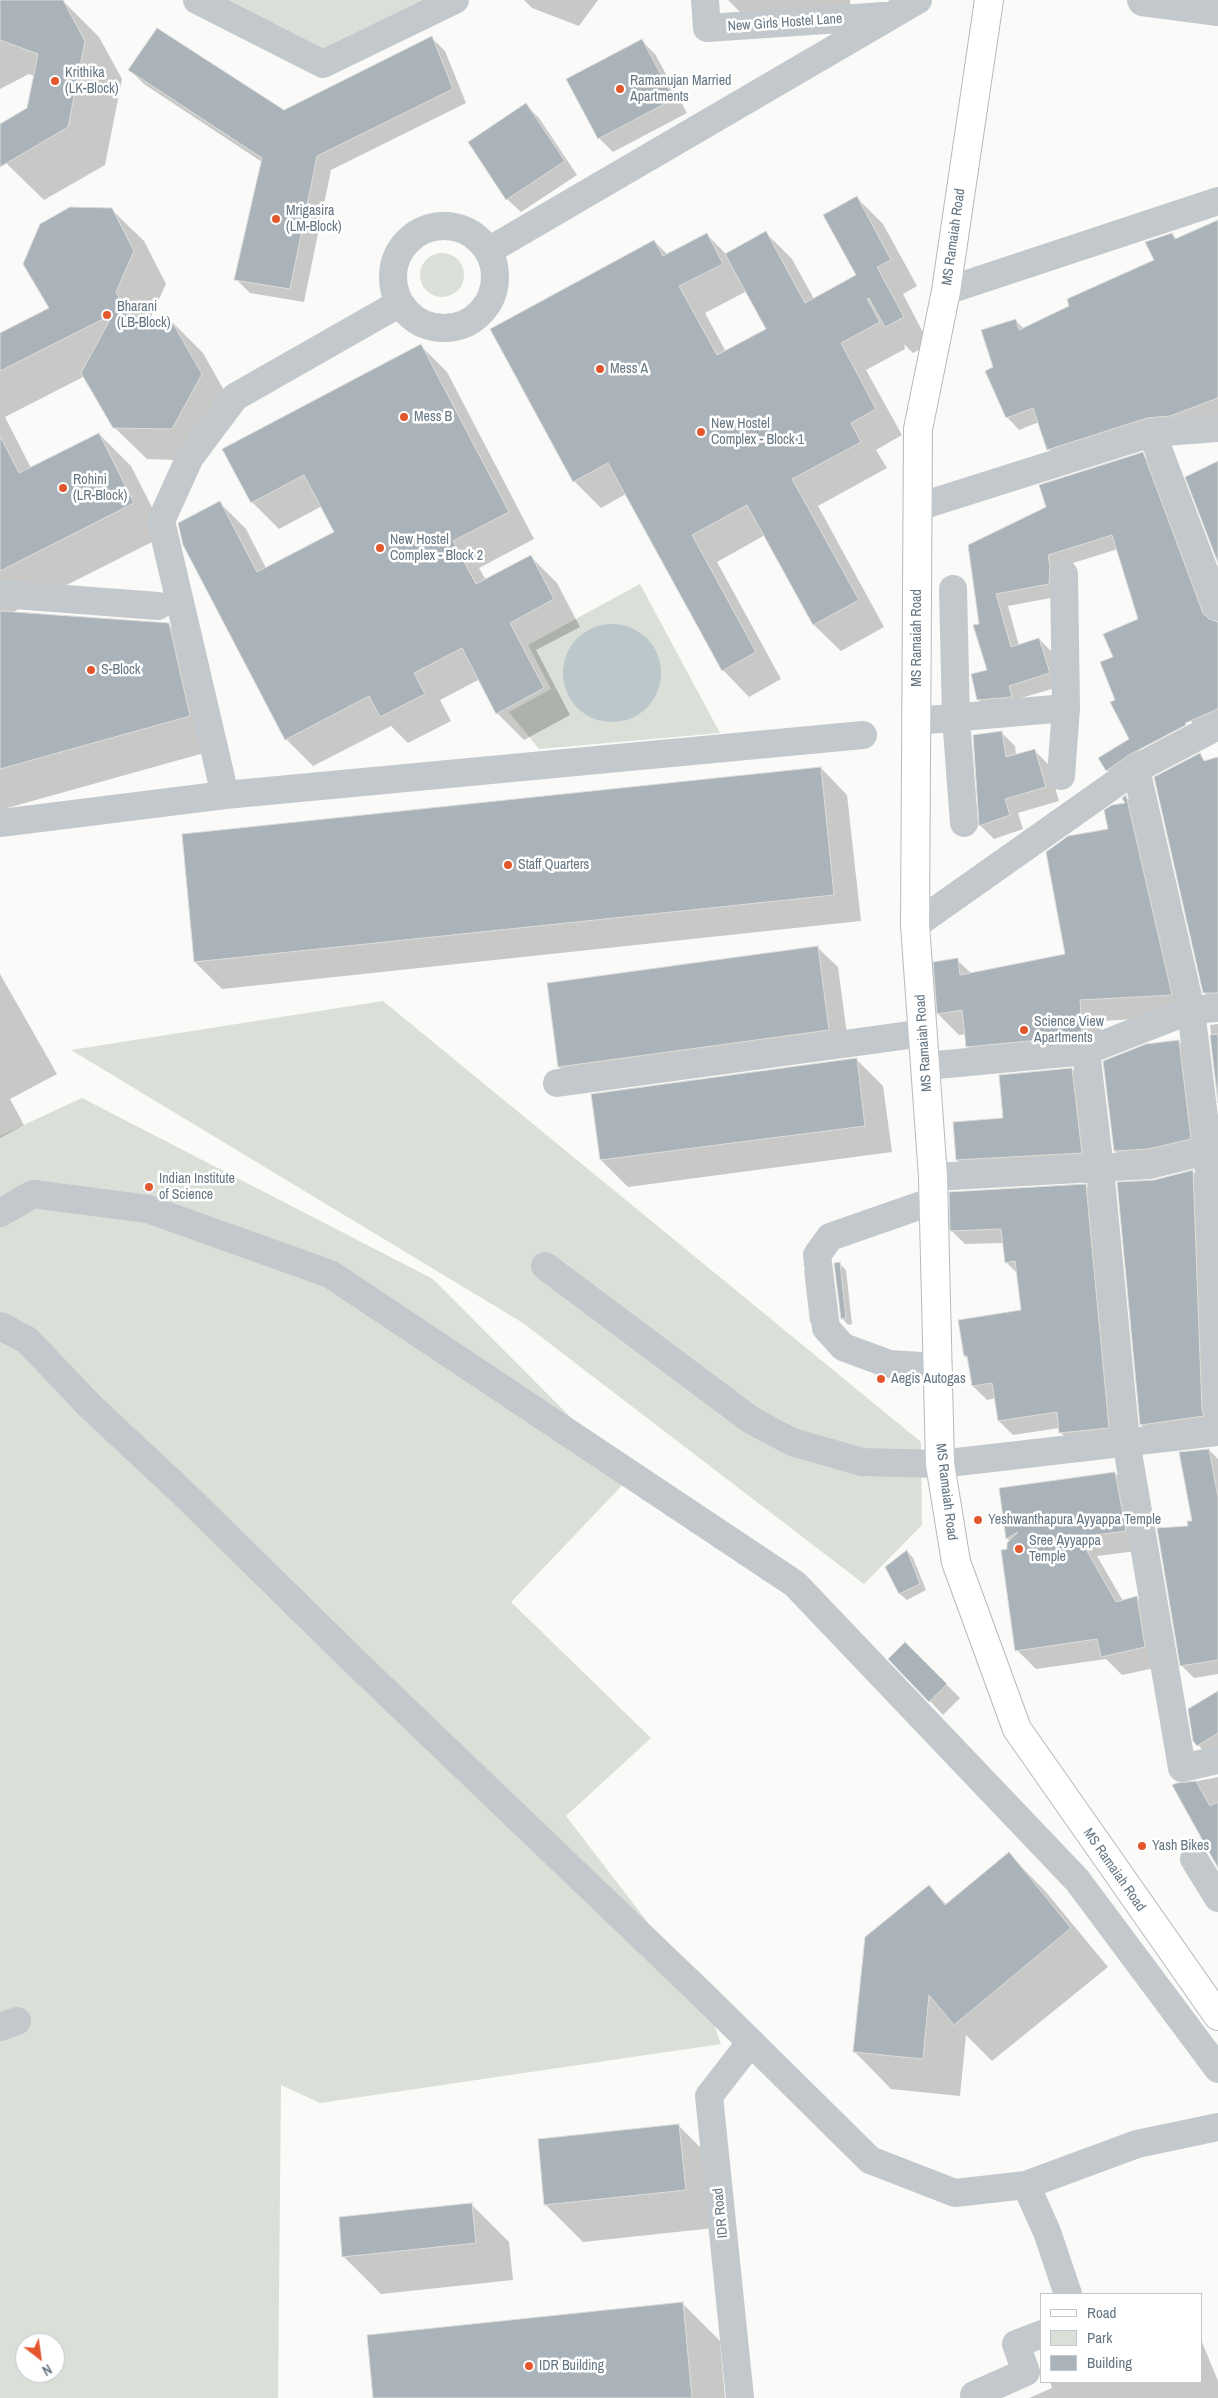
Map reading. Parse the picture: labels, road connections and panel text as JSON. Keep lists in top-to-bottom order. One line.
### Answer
{"streets":{"main road":["MS Ramaiah Road"],"street":["New Girls Hostel Lane","IDR Road"]},"places":["Krithika (LK-Block)","Ramanujan Married Apartments","Mrigasira (LM-Block)","Bharani (LB-Block)","Mess A","Mess B","New Hostel Complex - Block 1","Rohini (LR-Block)","New Hostel Complex - Block 2","S-Block","Staff Quarters","Science View Apartments","Indian Institute of Science","Aegis Autogas","Yeshwanthapura Ayyappa Temple","Sree Ayyappa Temple","Yash Bikes","IDR Building"],"legend":["Road","Park","Building"],"north":"bottom right"}
